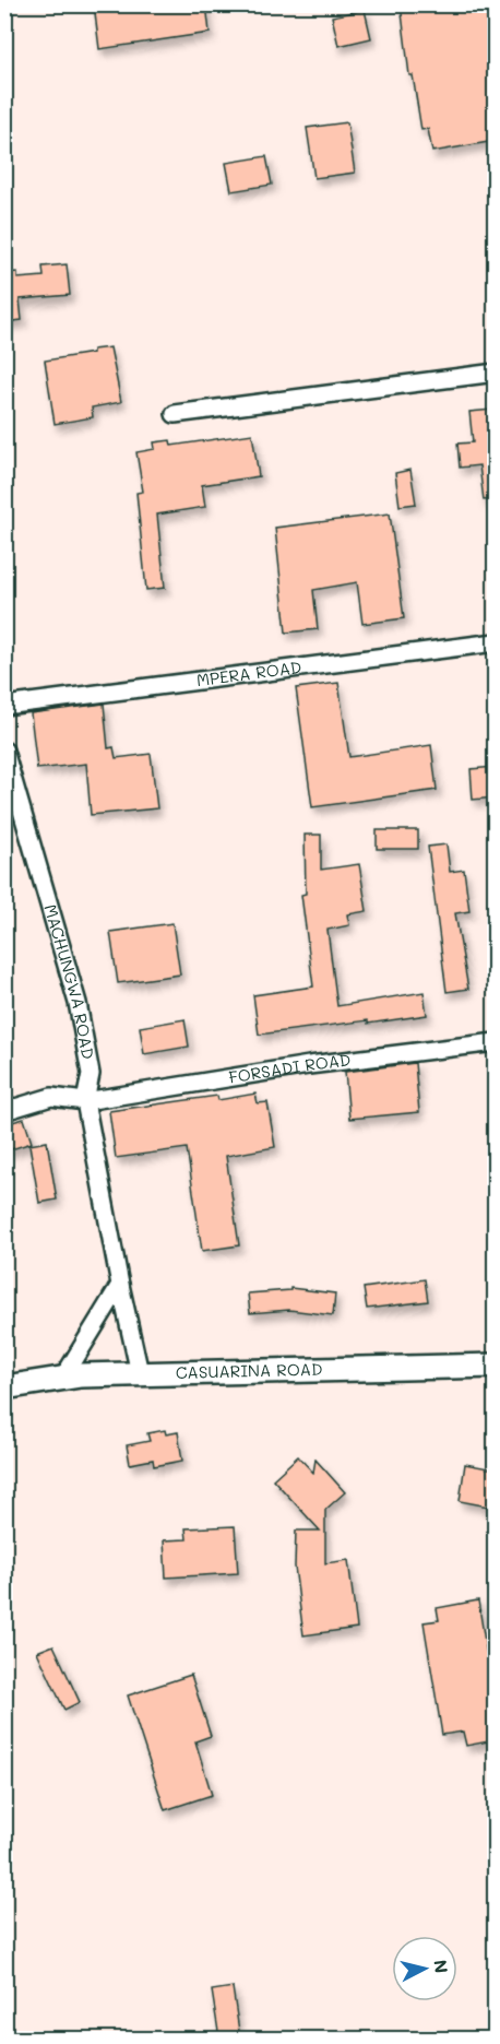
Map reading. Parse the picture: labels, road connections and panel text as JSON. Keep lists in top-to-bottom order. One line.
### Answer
{"streets":{"street":["MPERA ROAD","MACHUNGWA ROAD","FORSADI ROAD","CASUARINA ROAD"]},"crossings":[["MACHUNGWA ROAD","FORSADI ROAD"],["MACHUNGWA ROAD","CASUARINA ROAD"]],"north":"right"}
